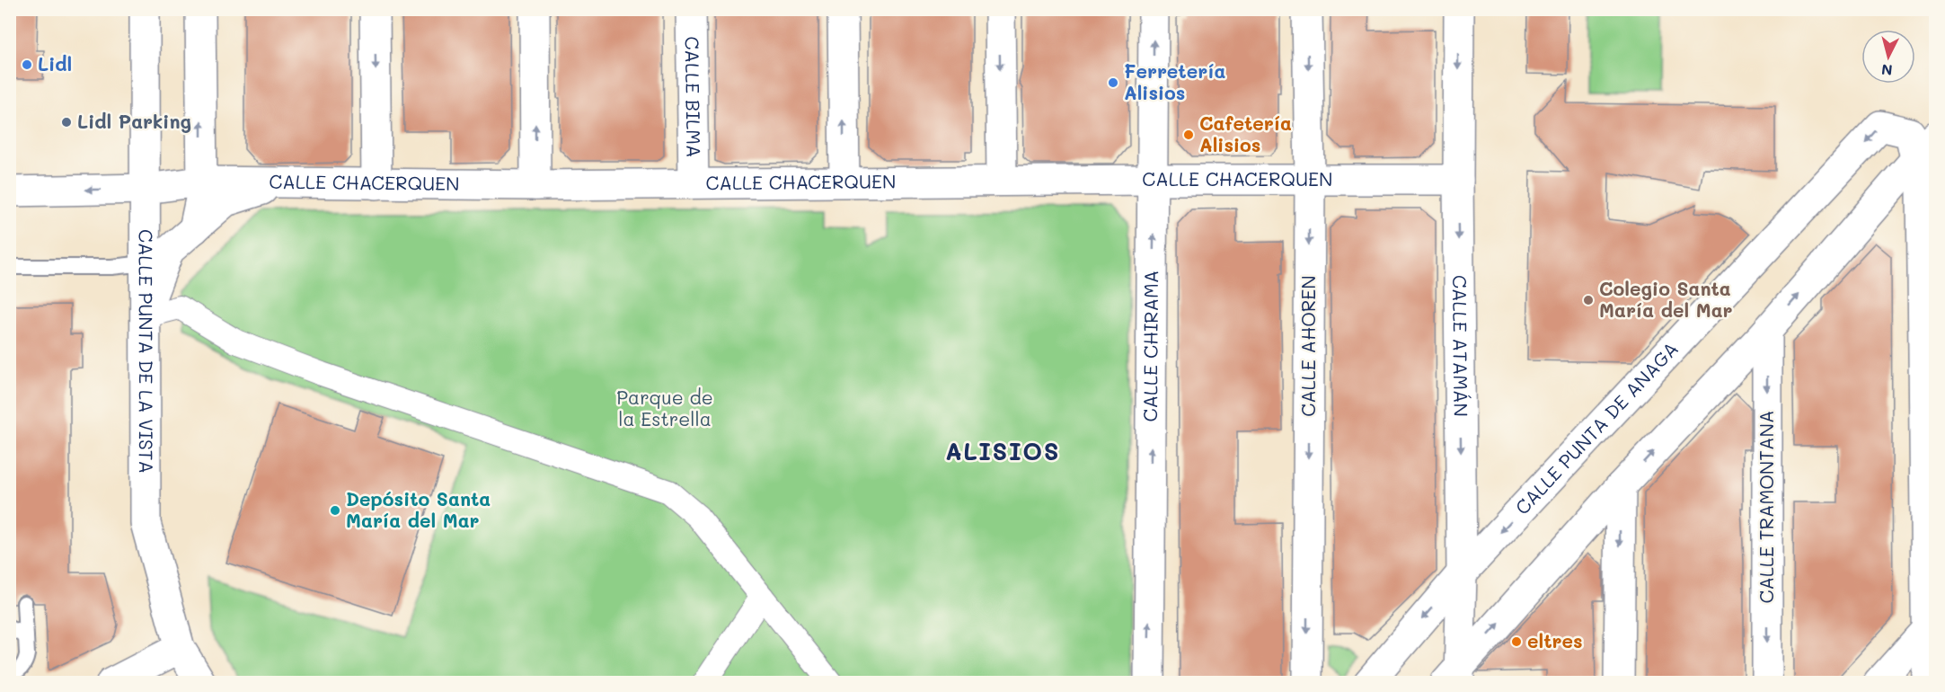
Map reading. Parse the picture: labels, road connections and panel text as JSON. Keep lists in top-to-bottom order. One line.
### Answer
{"streets":{"street":["CALLE BILMA","CALLE CHACERQUEN","CALLE CHIRAMA","CALLE AHOREN","CALLE ATAMÁN","CALLE PUNTA DE LA VISTA","CALLE PUNTA DE ANAGA","CALLE TRAMONTANA"]},"crossings":[["CALLE BILMA","CALLE CHACERQUEN"],["CALLE CHACERQUEN","CALLE CHIRAMA"],["CALLE CHACERQUEN","CALLE AHOREN"],["CALLE CHACERQUEN","CALLE ATAMÁN"],["CALLE CHACERQUEN","CALLE PUNTA DE LA VISTA"],["CALLE ATAMÁN","CALLE PUNTA DE ANAGA"]],"one_way":["CALLE CHIRAMA","CALLE AHOREN","CALLE ATAMÁN"],"districts":["ALISIOS"],"parks":["Parque de la Estrella"],"places":["Lidl","Ferretería Alisios","Lidl Parking","Cafetería Alisios","Colegio Santa María del Mar","Depósito Santa María del Mar","eltres"],"north":"bottom"}
